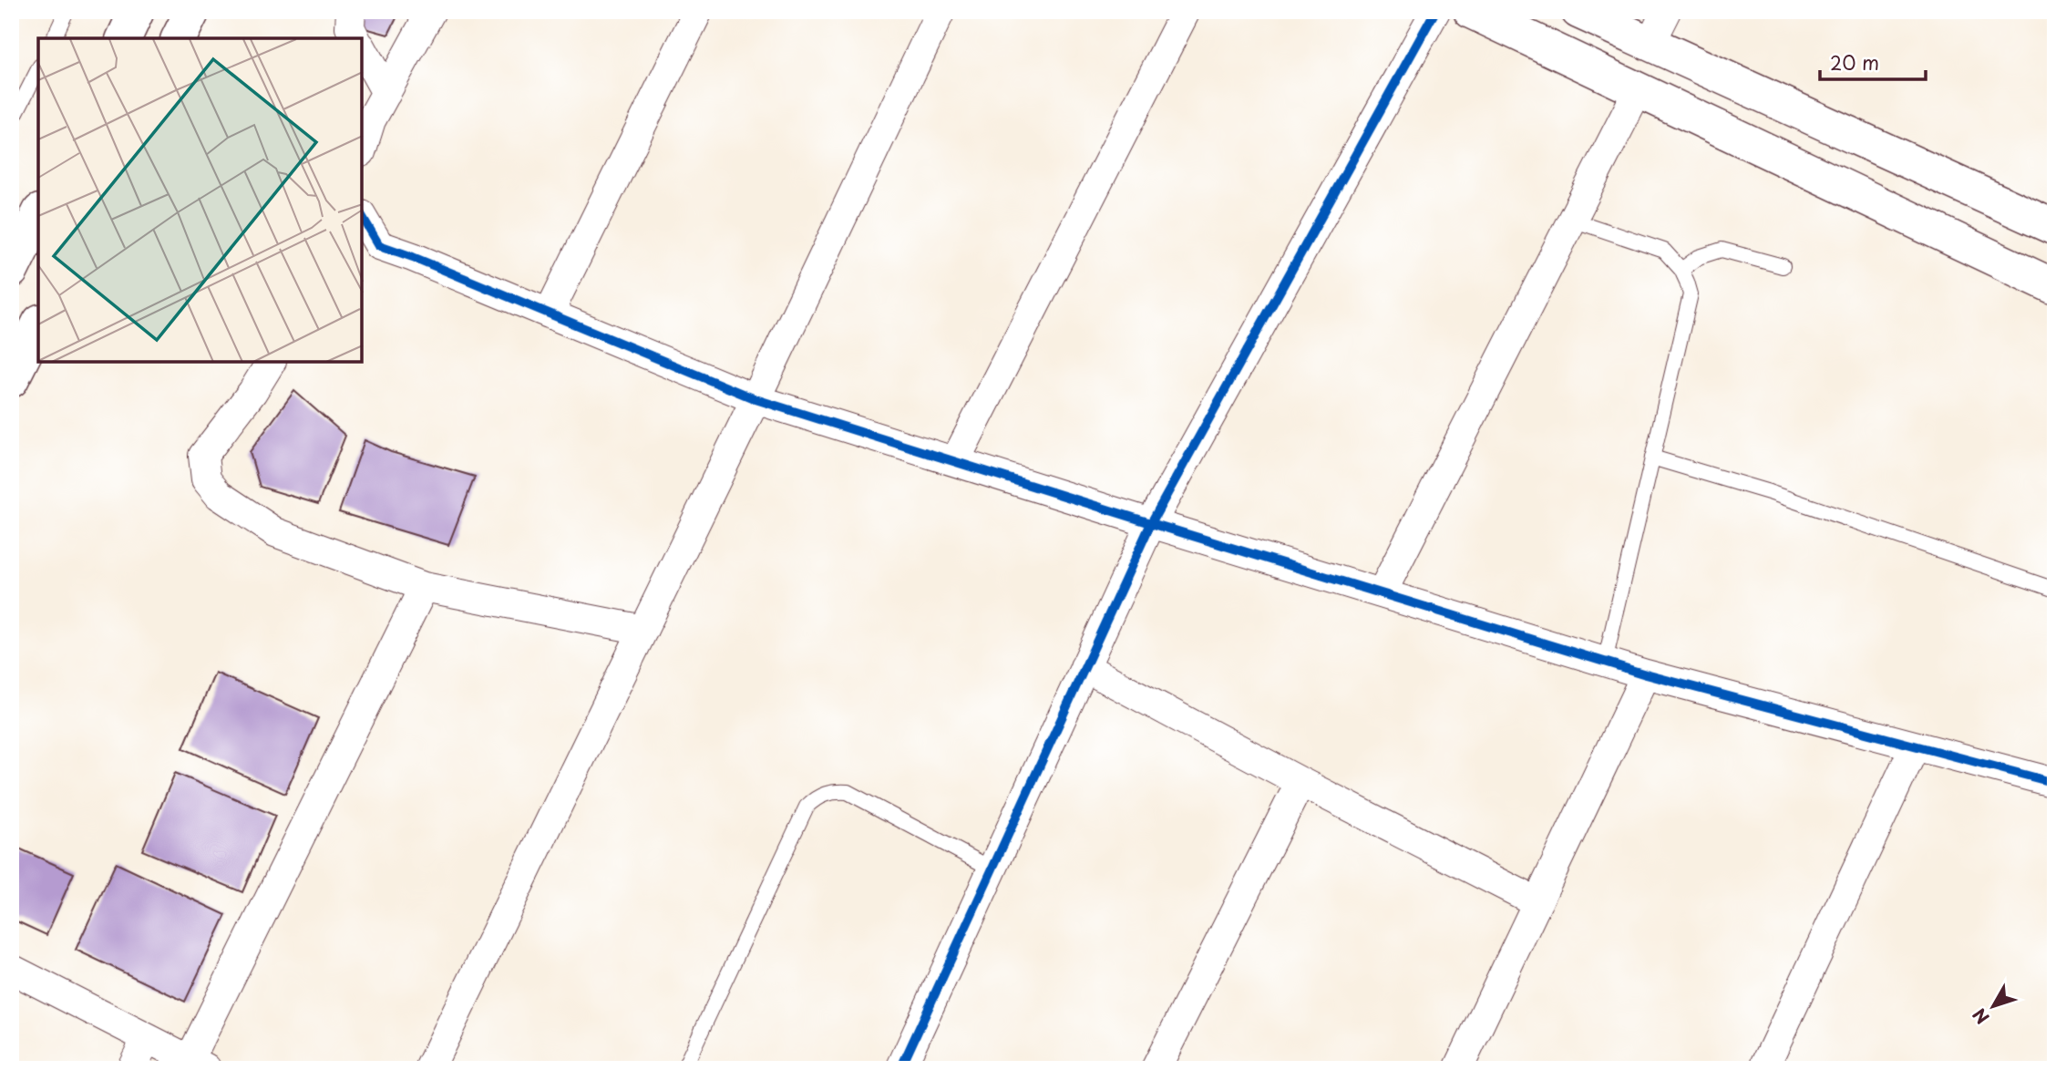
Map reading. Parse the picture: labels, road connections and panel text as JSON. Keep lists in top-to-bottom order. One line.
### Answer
{"scale_bar":"20 m","north":"bottom left"}
